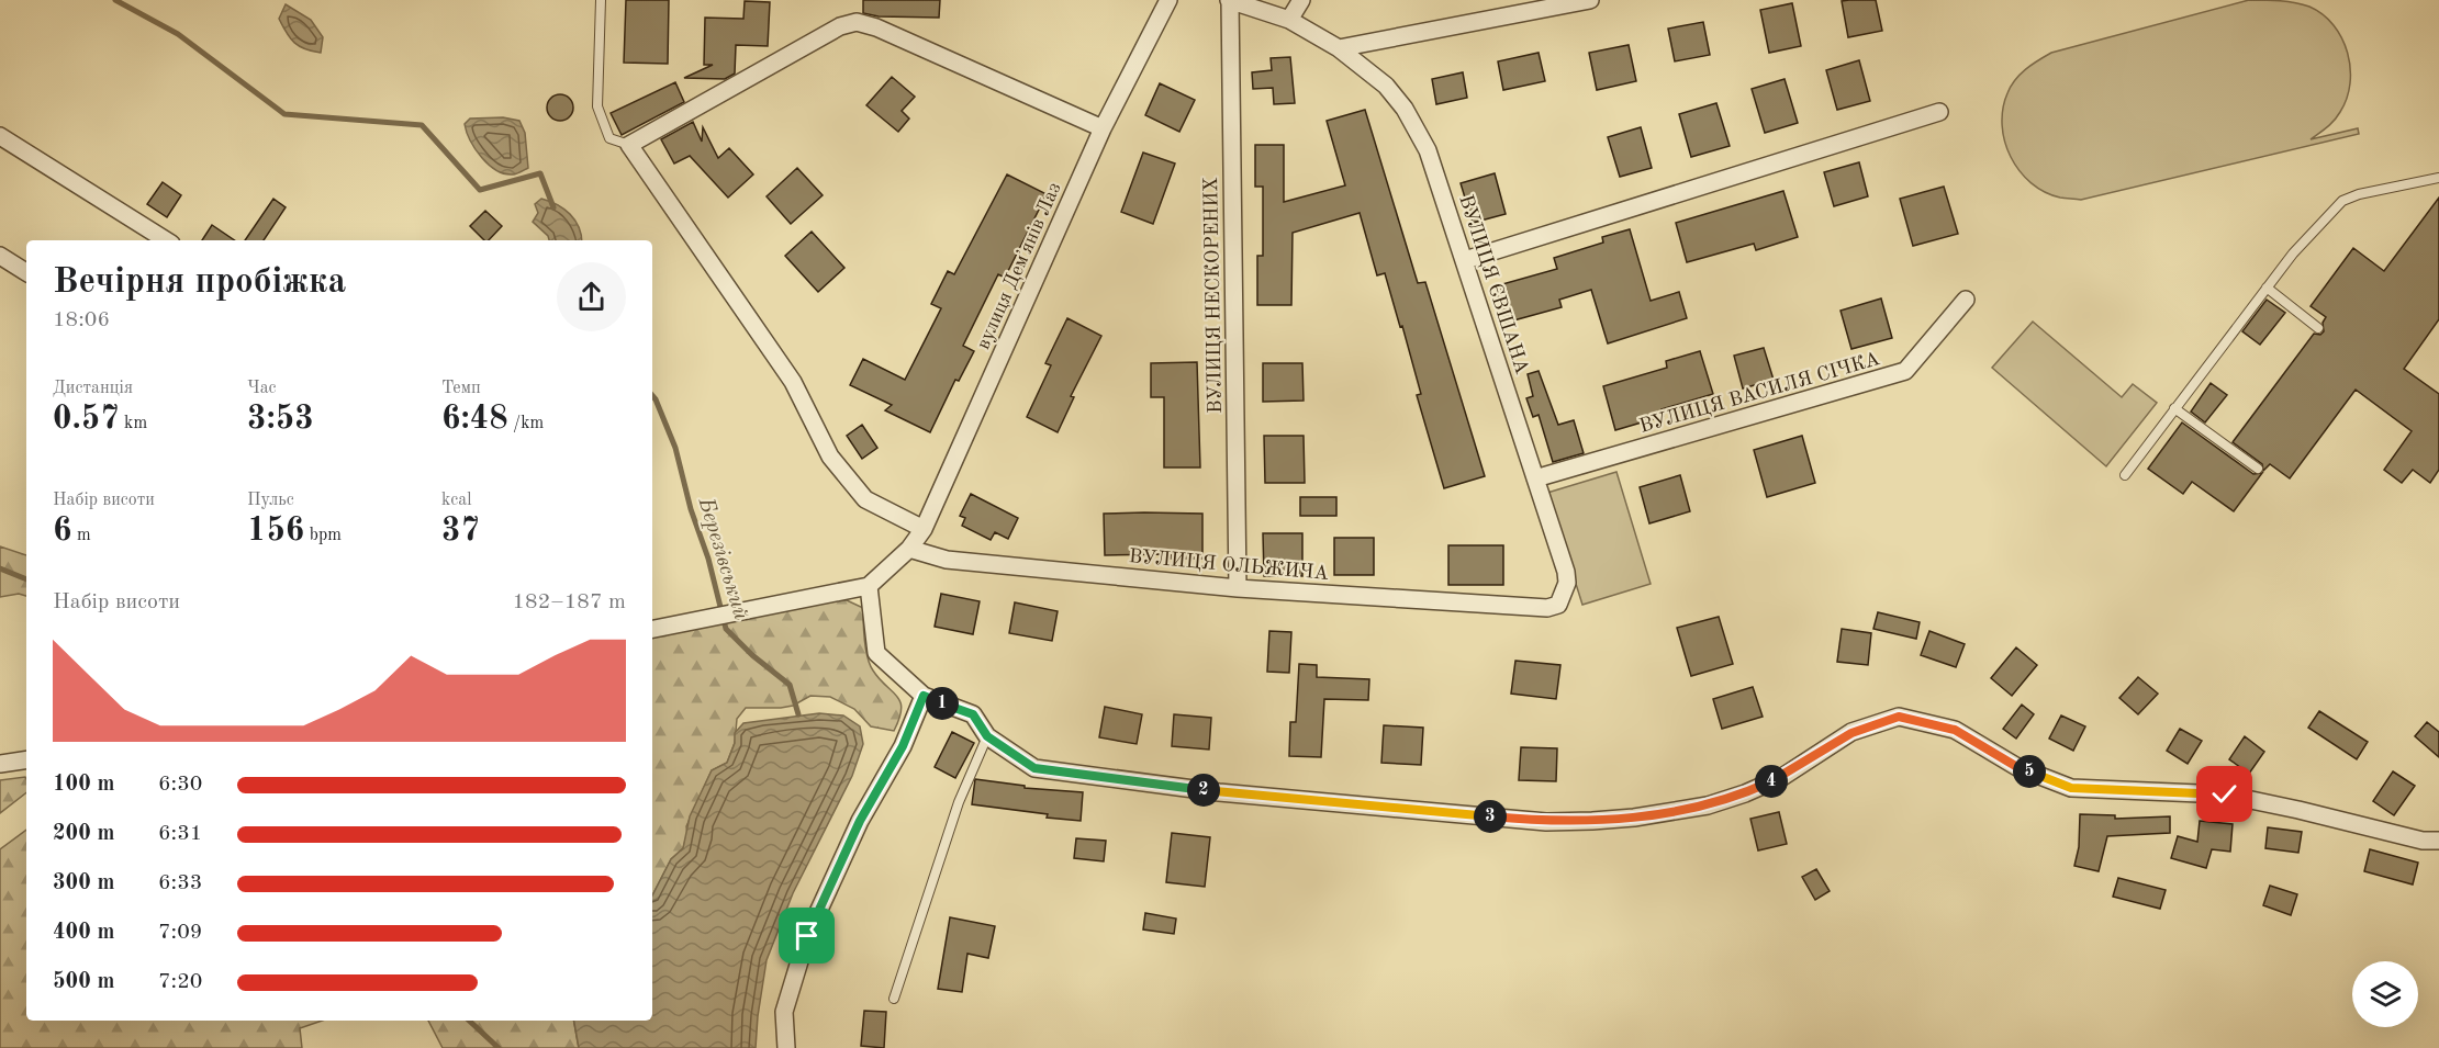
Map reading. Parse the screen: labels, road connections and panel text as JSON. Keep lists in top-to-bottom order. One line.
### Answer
{"streets":{"street":["вулиця Демʼянів Лаз","ВУЛИЦЯ ЄВШАНА","ВУЛИЦЯ НЕСКОРЕНИХ","ВУЛИЦЯ ВАСИЛЯ СІЧКА","ВУЛИЦЯ ОЛЬЖИЧА"]},"crossings":[["вулиця Демʼянів Лаз","ВУЛИЦЯ ОЛЬЖИЧА"],["ВУЛИЦЯ ЄВШАНА","ВУЛИЦЯ НЕСКОРЕНИХ"],["ВУЛИЦЯ ЄВШАНА","ВУЛИЦЯ ВАСИЛЯ СІЧКА"],["ВУЛИЦЯ ЄВШАНА","ВУЛИЦЯ ОЛЬЖИЧА"],["ВУЛИЦЯ НЕСКОРЕНИХ","ВУЛИЦЯ ОЛЬЖИЧА"]],"water":["Березівський"],"page":{"heading":["Вечірня пробіжка","18:06"],"stats":[["Дистанція","0.57 km"],["Час","3:53"],["Темп","6:48 /km"],["Набір висоти","6 m"],["Пульс","156 bpm"],["kcal","37"]],"chart":["Набір висоти","182–187 m"],"pins":["1","5","4","2","3"],"list":[{"name":"100 m","note":"6:30"},{"name":"200 m","note":"6:31"},{"name":"300 m","note":"6:33"},{"name":"400 m","note":"7:09"},{"name":"500 m","note":"7:20"}]}}
